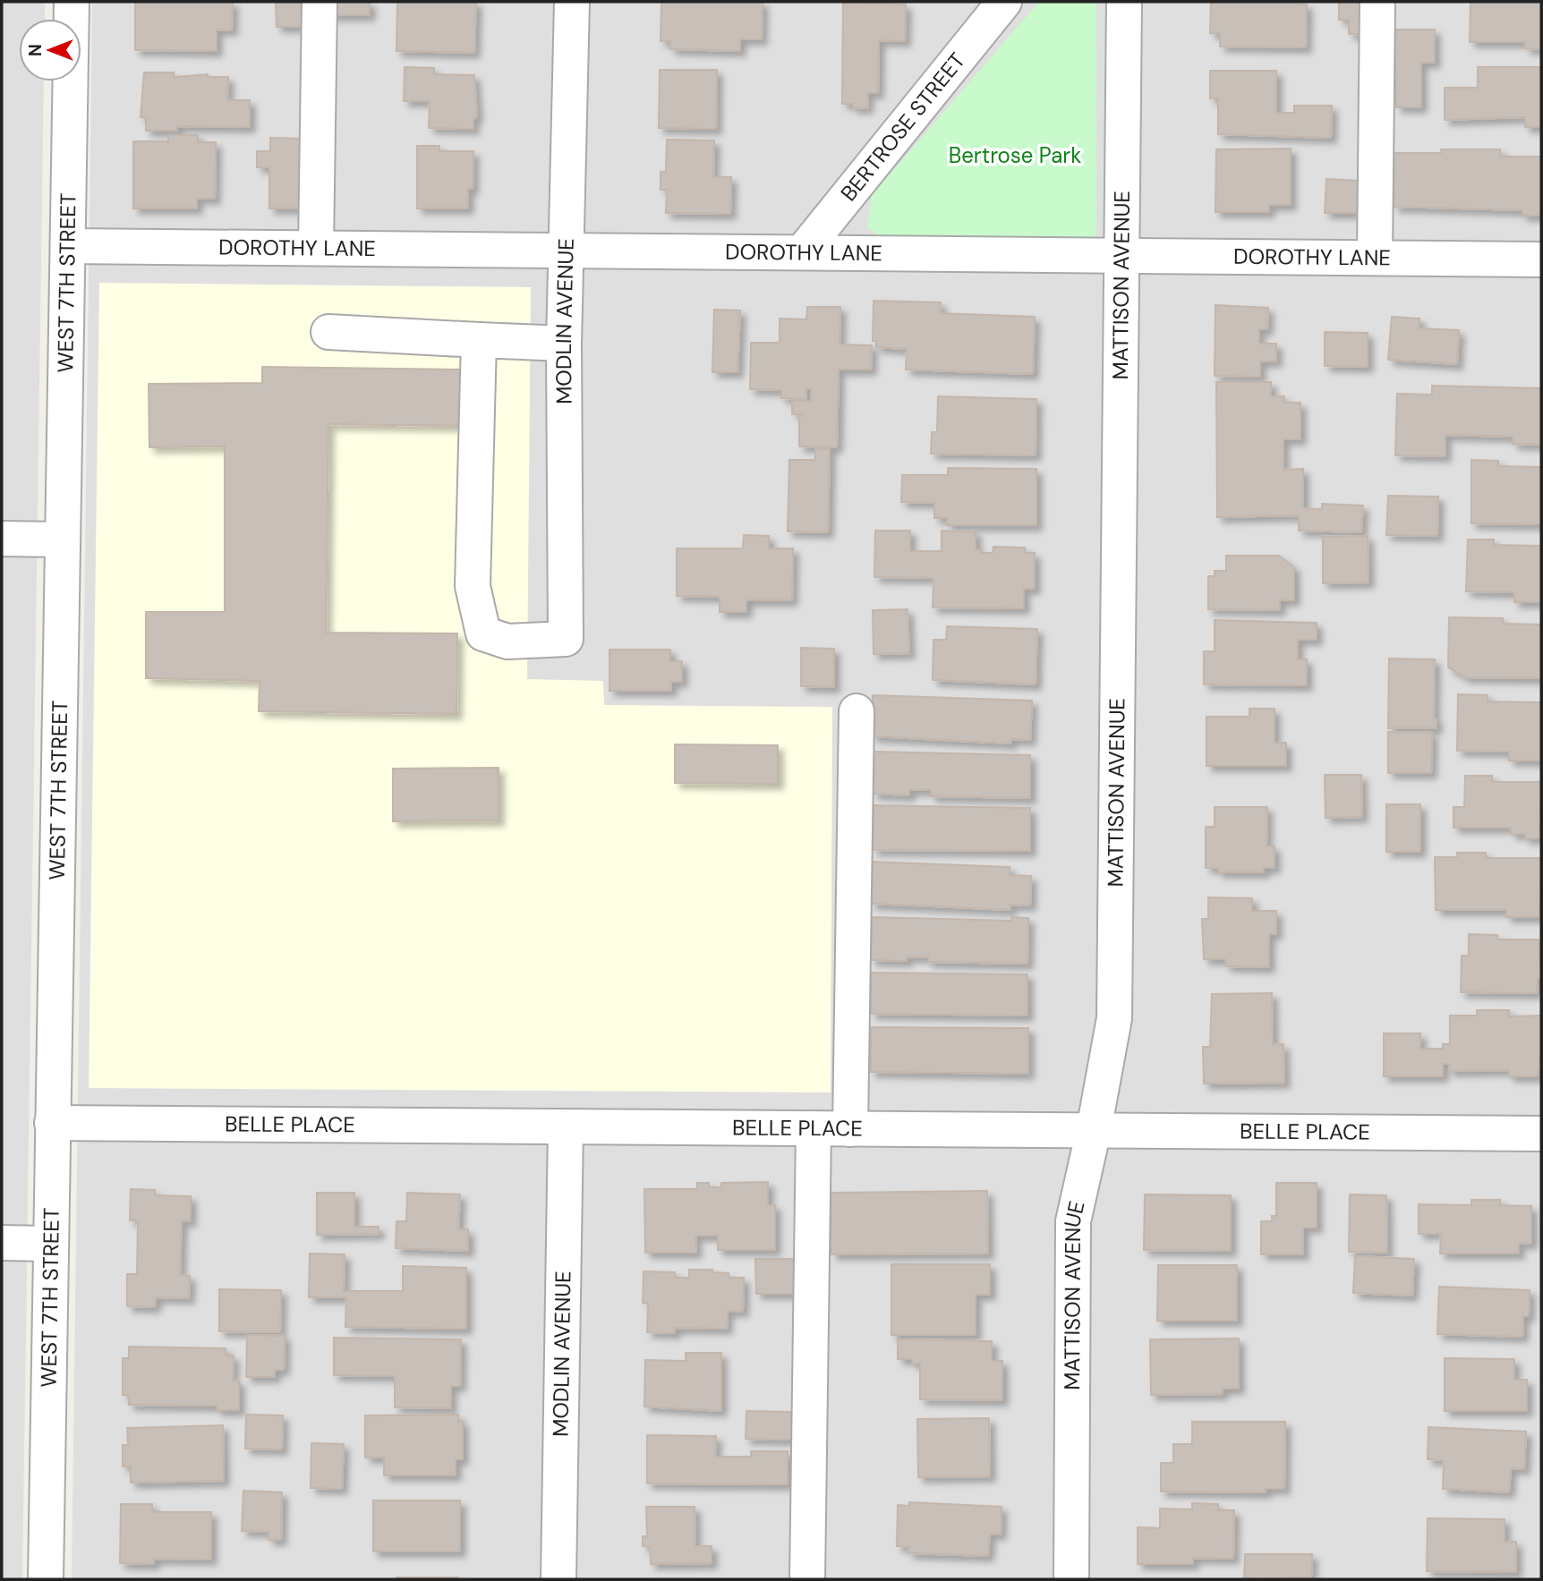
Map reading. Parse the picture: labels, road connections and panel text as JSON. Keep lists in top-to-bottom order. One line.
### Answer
{"streets":{"street":["BERTROSE STREET","DOROTHY LANE","WEST 7TH STREET","MATTISON AVENUE","MODLIN AVENUE","BELLE PLACE"]},"crossings":[["BERTROSE STREET","DOROTHY LANE"],["DOROTHY LANE","WEST 7TH STREET"],["DOROTHY LANE","MATTISON AVENUE"],["DOROTHY LANE","MODLIN AVENUE"],["WEST 7TH STREET","BELLE PLACE"],["MATTISON AVENUE","BELLE PLACE"],["MODLIN AVENUE","BELLE PLACE"]],"parks":["Bertrose Park"],"north":"left"}
